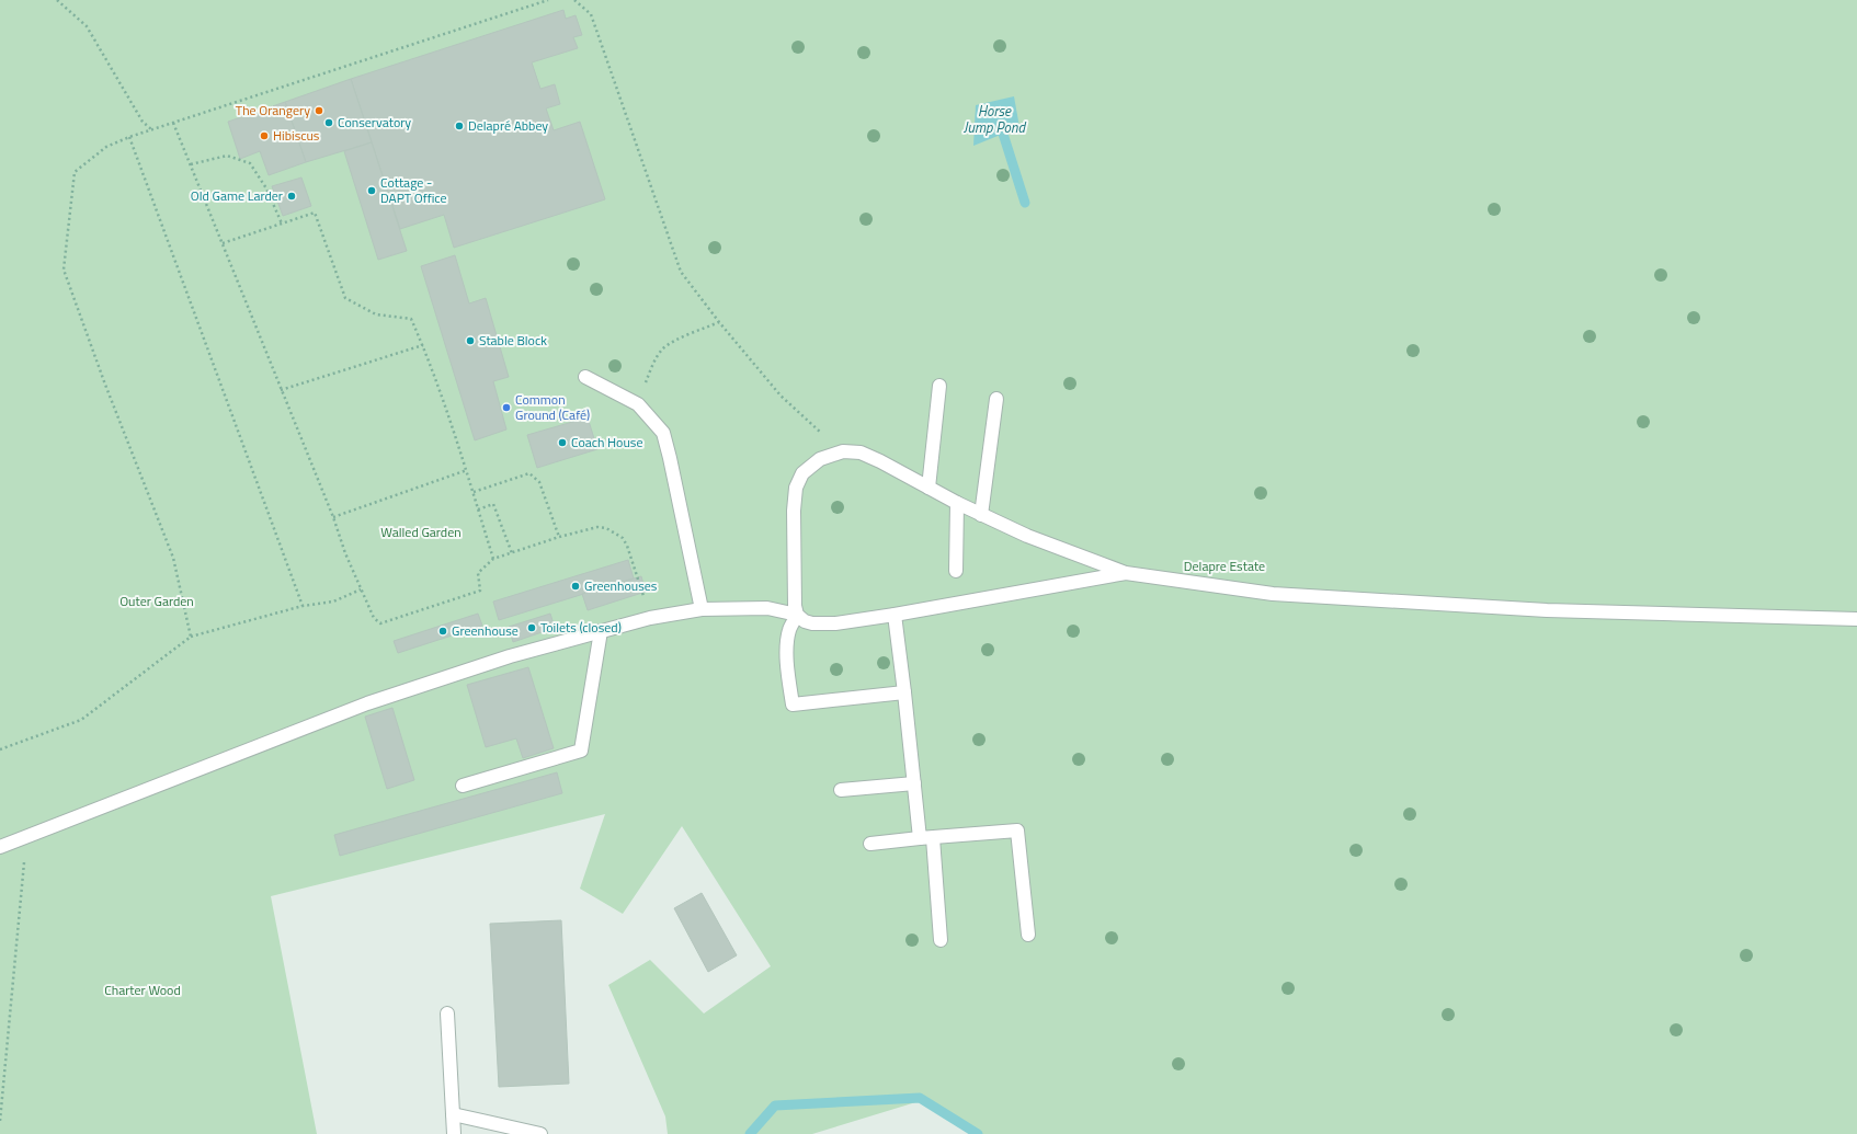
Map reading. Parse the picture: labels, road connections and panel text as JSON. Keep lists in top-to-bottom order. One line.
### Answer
{"water":["Horse Jump Pond"],"parks":["Walled Garden","Delapre Estate","Outer Garden","Charter Wood"],"places":["The Orangery","Conservatory","Delapré Abbey","Hibiscus","Cottage - DAPT Office","Old Game Larder","Stable Block","Common Ground (Café)","Coach House","Greenhouses","Toilets (closed)","Greenhouse"]}
